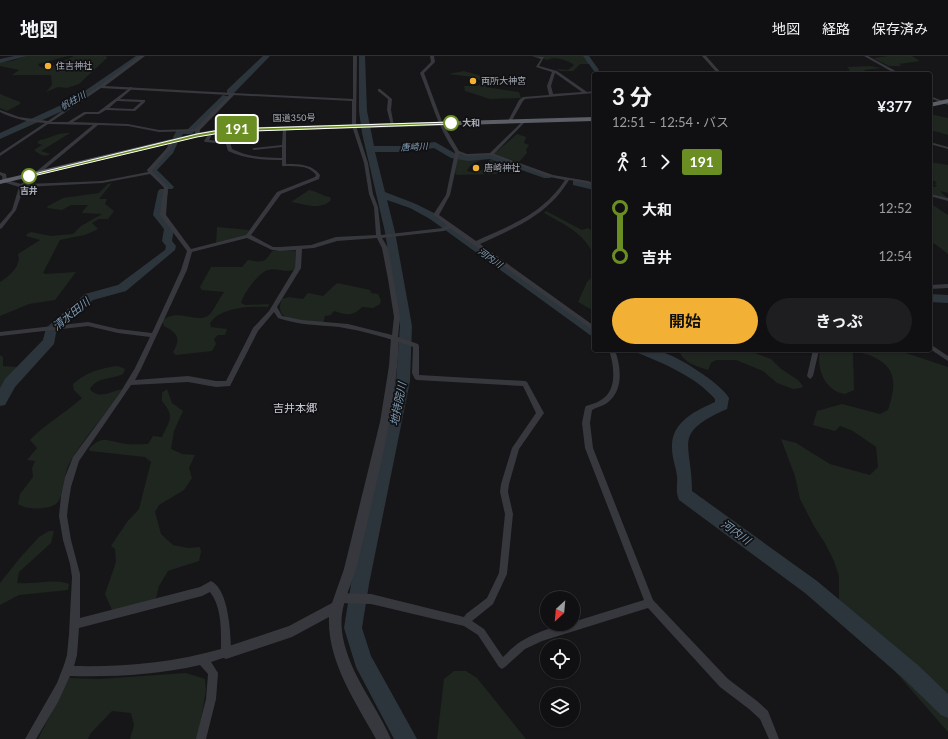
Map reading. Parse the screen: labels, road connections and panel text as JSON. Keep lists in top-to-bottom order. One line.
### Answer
{"streets":{"highway":["国道350号"]},"districts":["吉井本郷"],"water":["帆柱川","唐崎川","河内川","清水田川","地持院川"],"places":["住吉神社","両所大神宮","大和","唐崎神社","吉井"],"lines":["bus line 191"],"north":"bottom left","page":{"header":"地図","nav":["地図","経路","保存済み"],"on_map":"191","heading":["3 分","12:51 – 12:54 · バス","¥377"],"legs":["1","191"],"list":[{"name":"大和","value":"12:52"},{"name":"吉井","value":"12:54"}],"buttons":["開始","きっぷ"]}}
